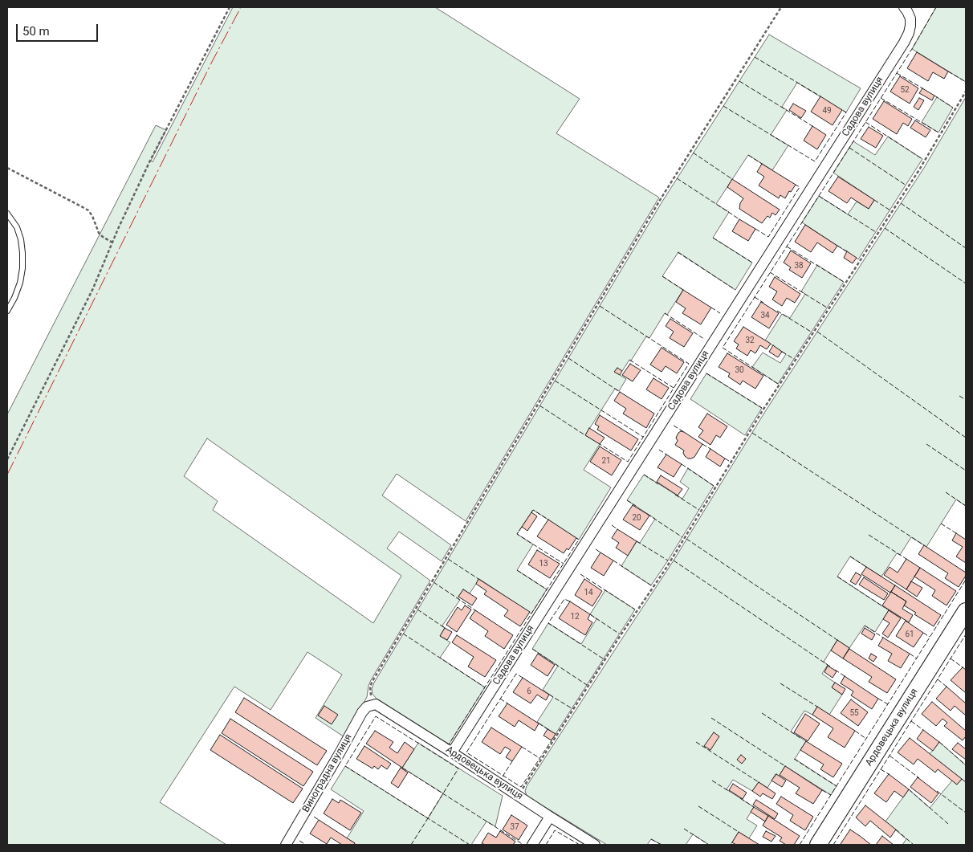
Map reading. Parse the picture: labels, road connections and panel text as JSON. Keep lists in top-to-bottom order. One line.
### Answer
{"streets":{"highway":["Ардовецька вулиця"],"street":["Садова вулиця","Виноградна вулиця"]},"crossings":[["Садова вулиця","Ардовецька вулиця"],["Ардовецька вулиця","Виноградна вулиця"]],"house_numbers":["52","49","38","34","32","30","21","20","13","14","12","61","6","55","37"],"scale_bar":"50 m"}
